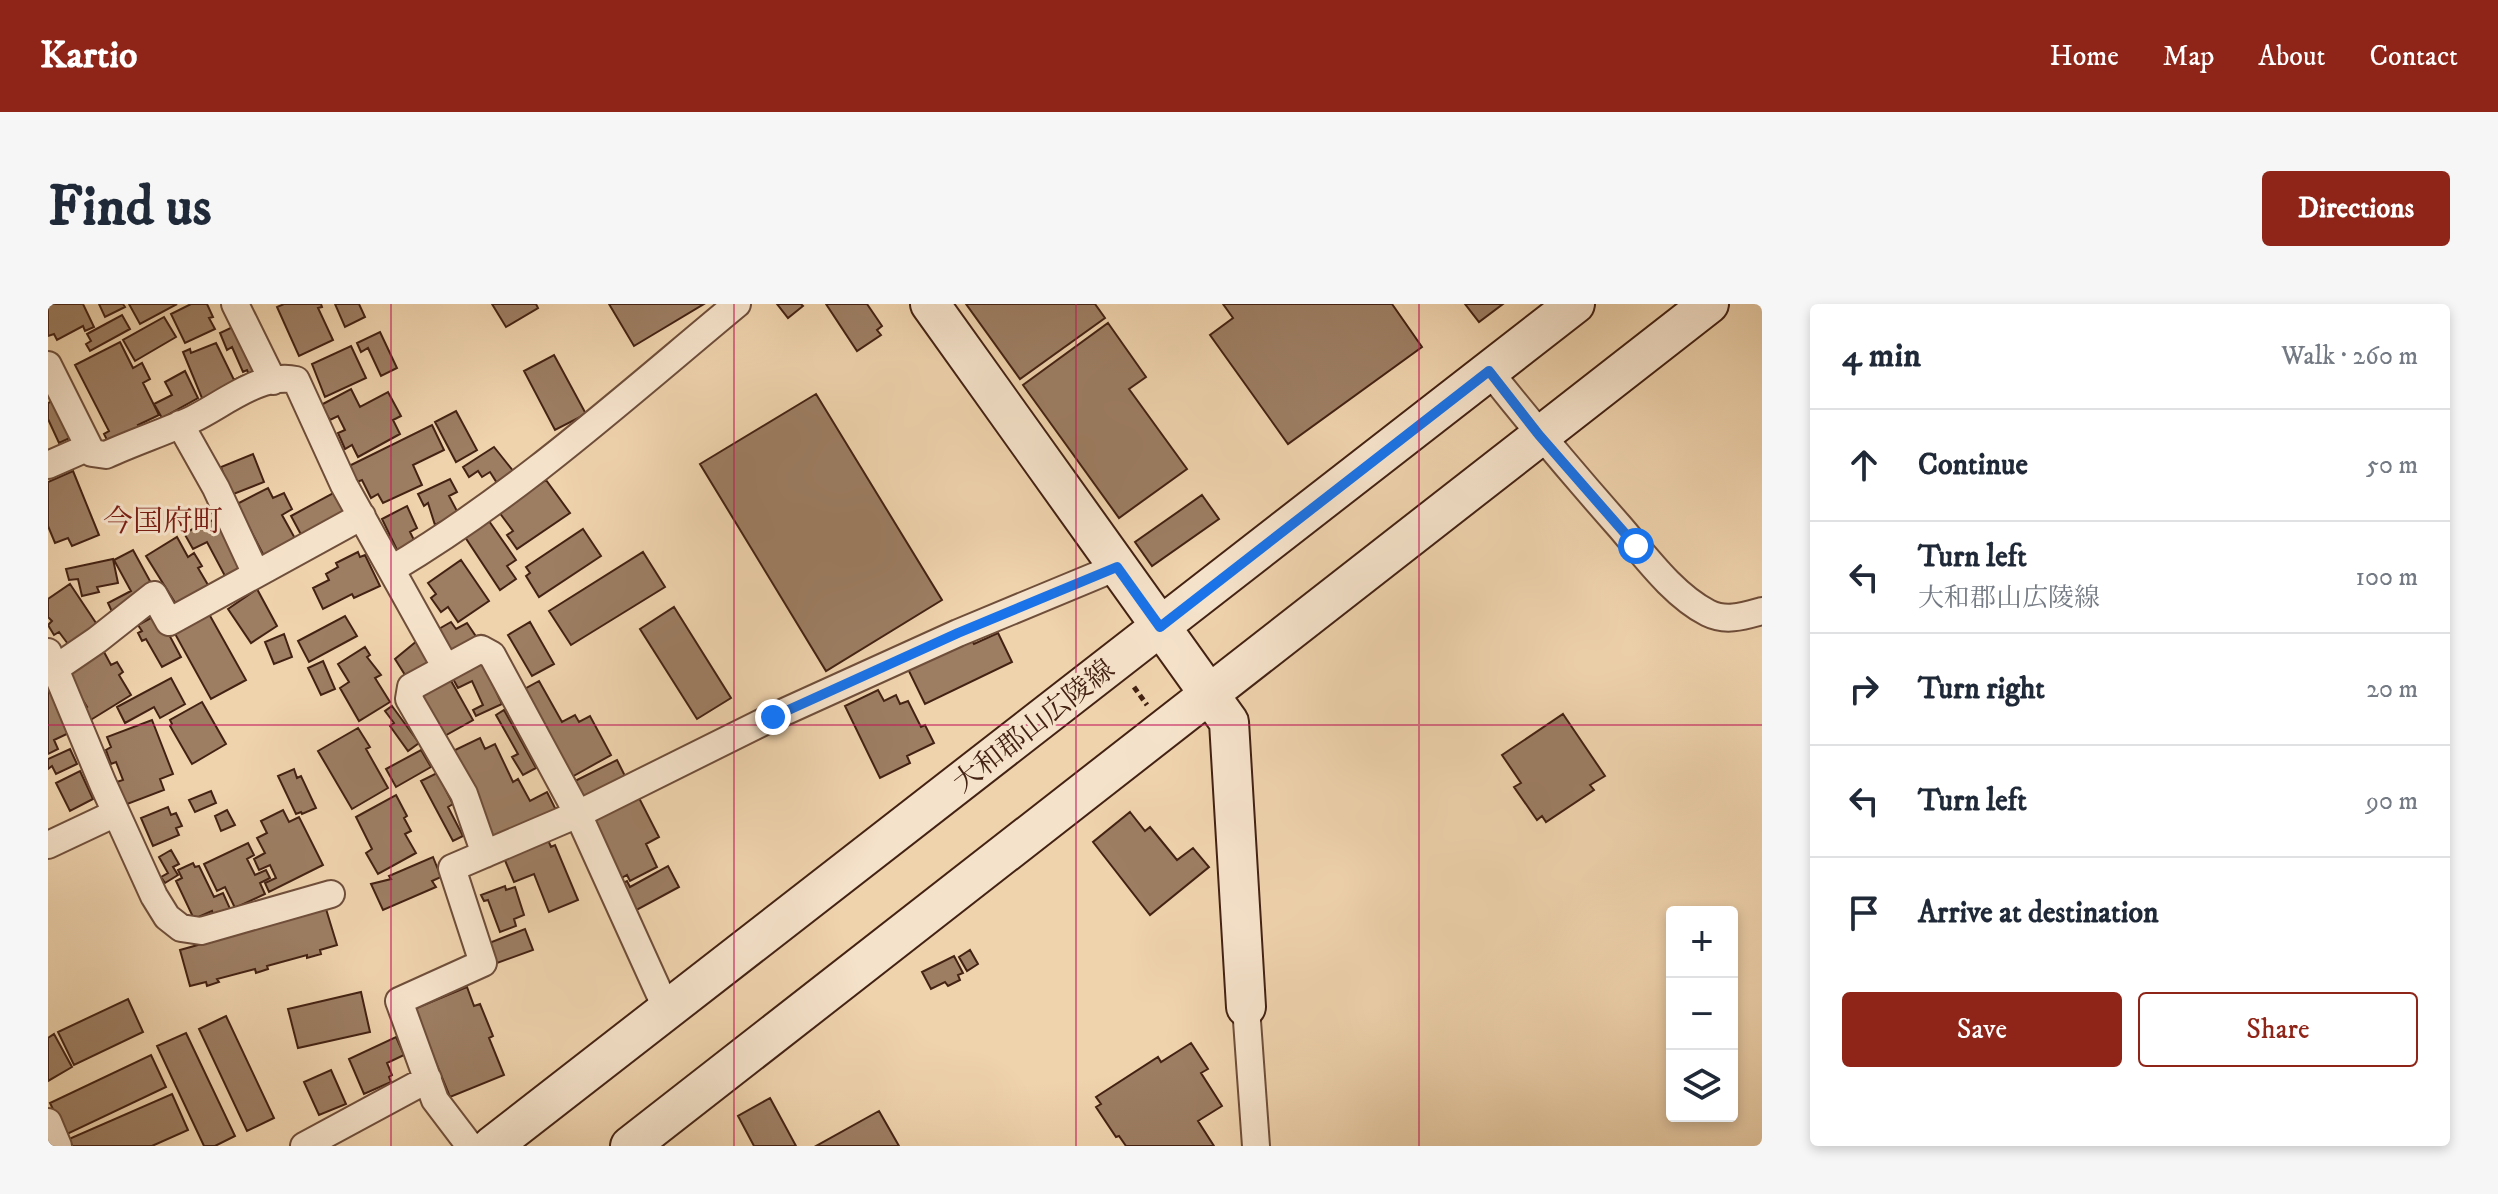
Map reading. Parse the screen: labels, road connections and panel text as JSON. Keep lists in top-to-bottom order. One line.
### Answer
{"streets":{"main road":["大和郡山広陵線"]},"districts":["今国府町"],"page":{"header":"Kartio","nav":["Home","Map","About","Contact"],"buttons":["Directions",["Save","Share"]],"title":"Find us","heading":["4 min","Walk · 260 m"],"list":[["Continue","50 m"],["Turn left","大和郡山広陵線","100 m"],["Turn right","20 m"],["Turn left","90 m"],"Arrive at destination"],"map_buttons":["+","−"]}}
